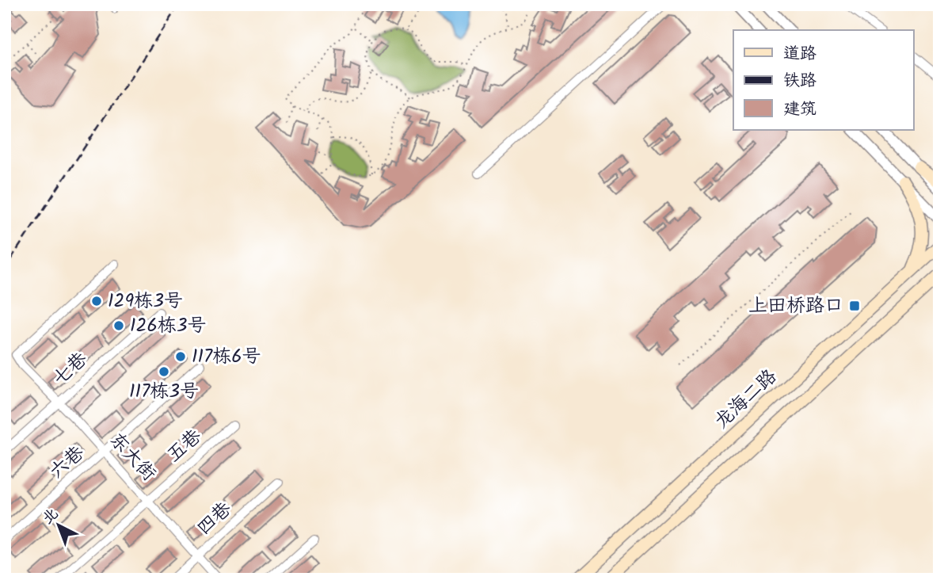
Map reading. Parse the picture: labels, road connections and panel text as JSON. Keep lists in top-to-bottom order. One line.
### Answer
{"streets":{"main road":["龙海二路"],"street":["七巷","五巷","东大街","六巷","四巷"]},"crossings":[["七巷","东大街"],["五巷","东大街"],["东大街","六巷"],["东大街","四巷"]],"places":{"other":["129栋3号","126栋3号","117栋6号","117栋3号"],"transit":["上田桥路口"]},"legend":["道路","铁路","建筑"],"north":"top left"}
